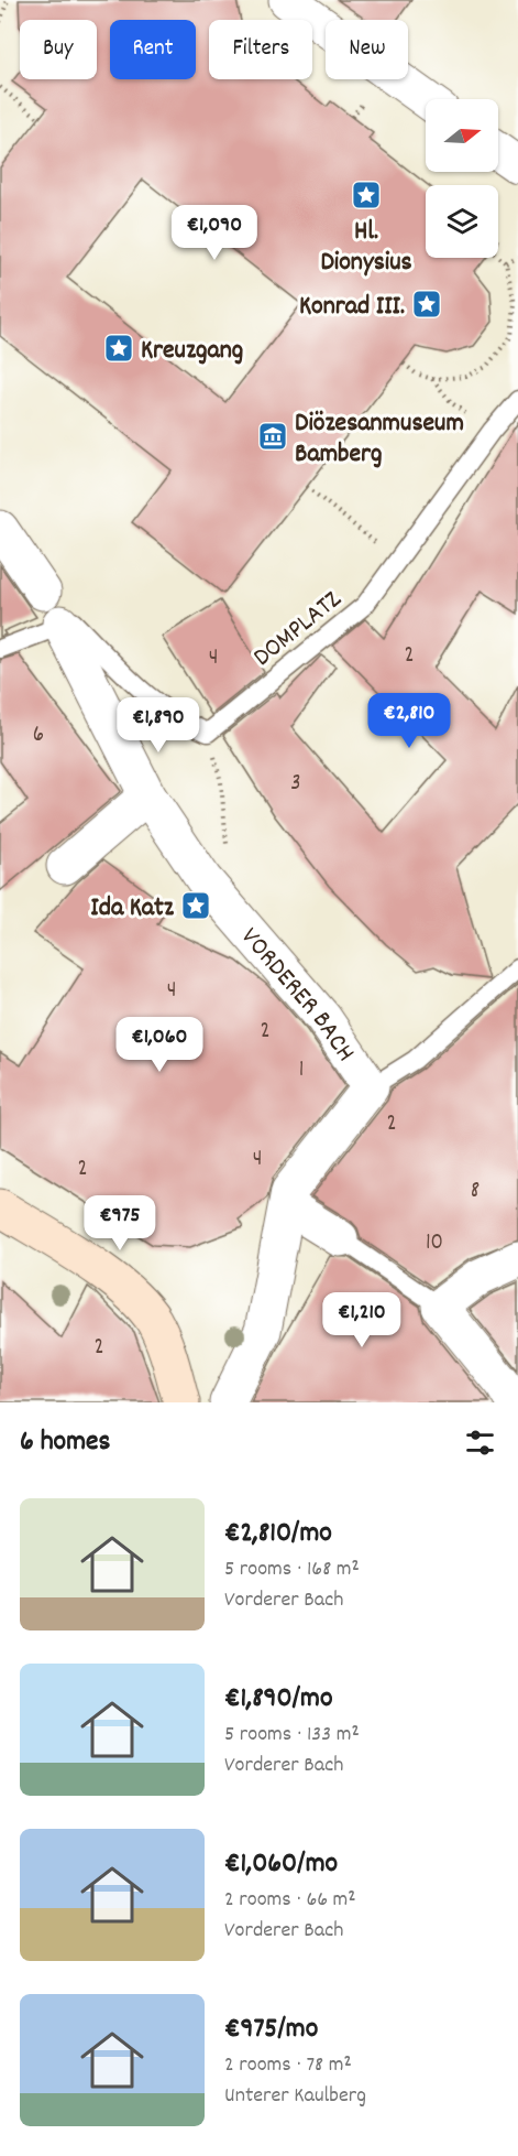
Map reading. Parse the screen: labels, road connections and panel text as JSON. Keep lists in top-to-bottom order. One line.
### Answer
{"streets":{"street":["VORDERER BACH"],"lane":["DOMPLATZ"]},"places":{"place":["Hl. Dionysius","Konrad III.","Kreuzgang","Ida Katz"],"museum":["Diözesanmuseum Bamberg"]},"house_numbers":["2","4","6","3","4","2","1","2","4","2","8","10","2"],"north":"right","page":{"chip":["Buy","Rent","Filters","New"],"price":["€1,090","€2,810","€1,890","€1,060","€975","€1,210"],"heading":"6 homes","list":[{"name":"€2,810/mo","note":"5 rooms · 168 m² · Vorderer Bach"},{"name":"€1,890/mo","note":"5 rooms · 133 m² · Vorderer Bach"},{"name":"€1,060/mo","note":"2 rooms · 66 m² · Vorderer Bach"},{"name":"€975/mo","note":"2 rooms · 78 m² · Unterer Kaulberg"}]}}
